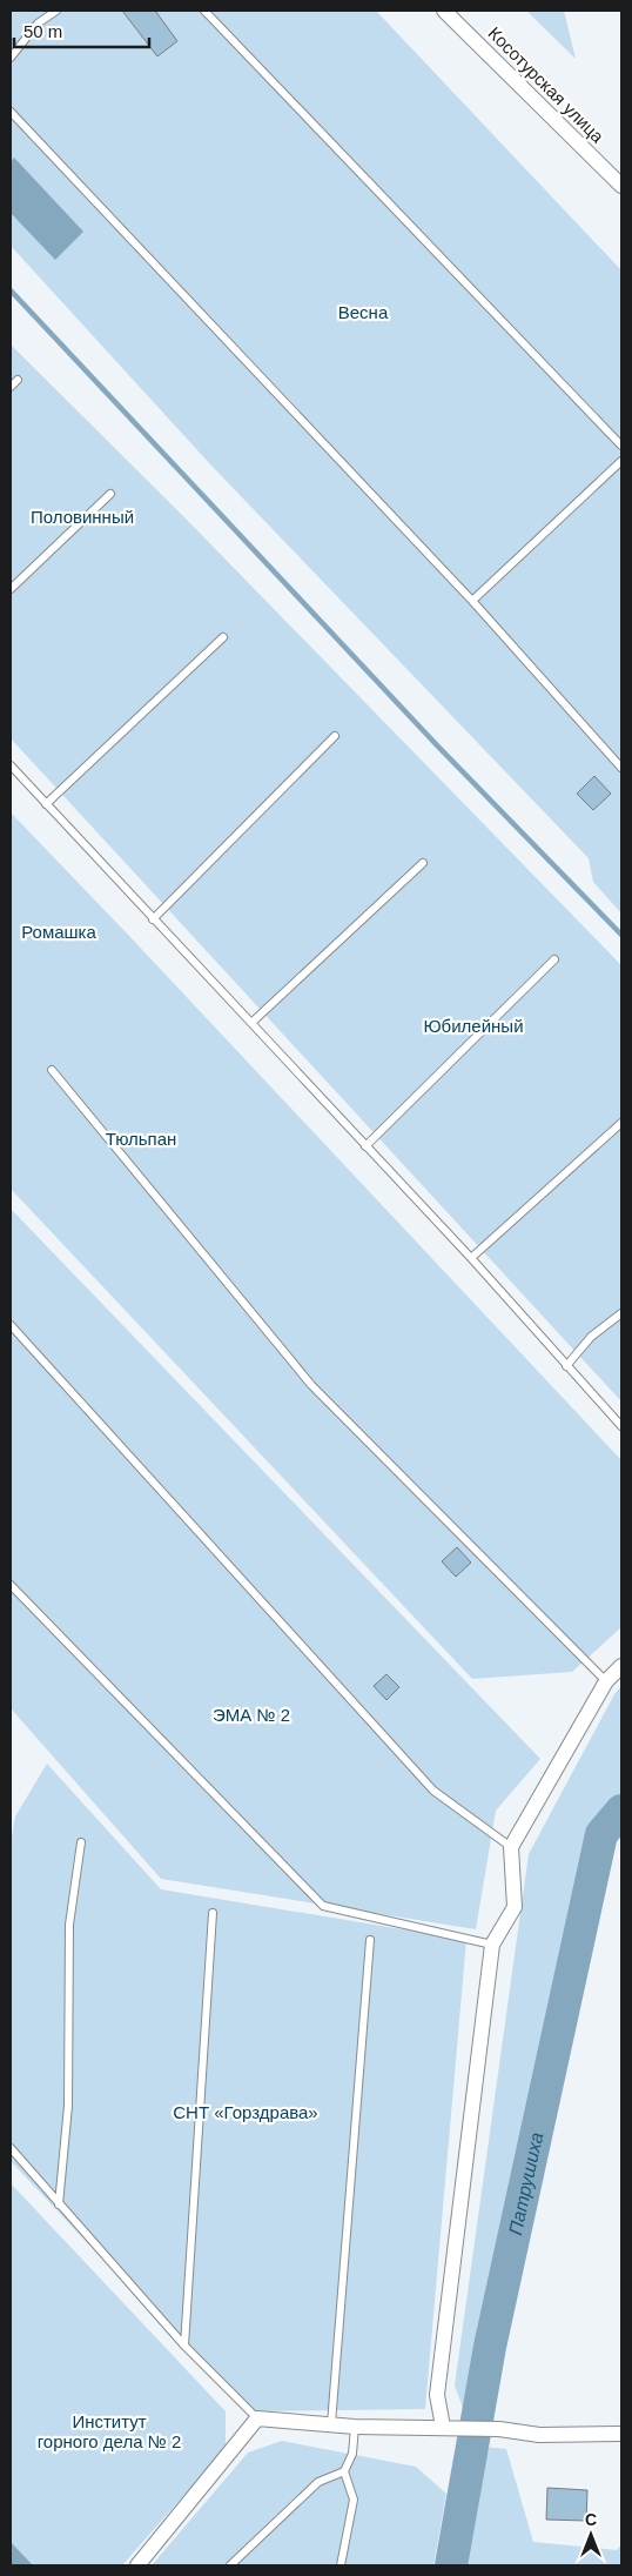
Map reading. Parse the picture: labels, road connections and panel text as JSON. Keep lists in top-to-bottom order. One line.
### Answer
{"streets":{"street":["Косотурская улица"]},"water":["Патрушиха"],"parks":["Весна","Половинный","Ромашка","Юбилейный","Тюльпан","ЭМА № 2","СНТ «Горздрава»","Институт горного дела № 2"],"scale_bar":"50 m","north":"top"}
